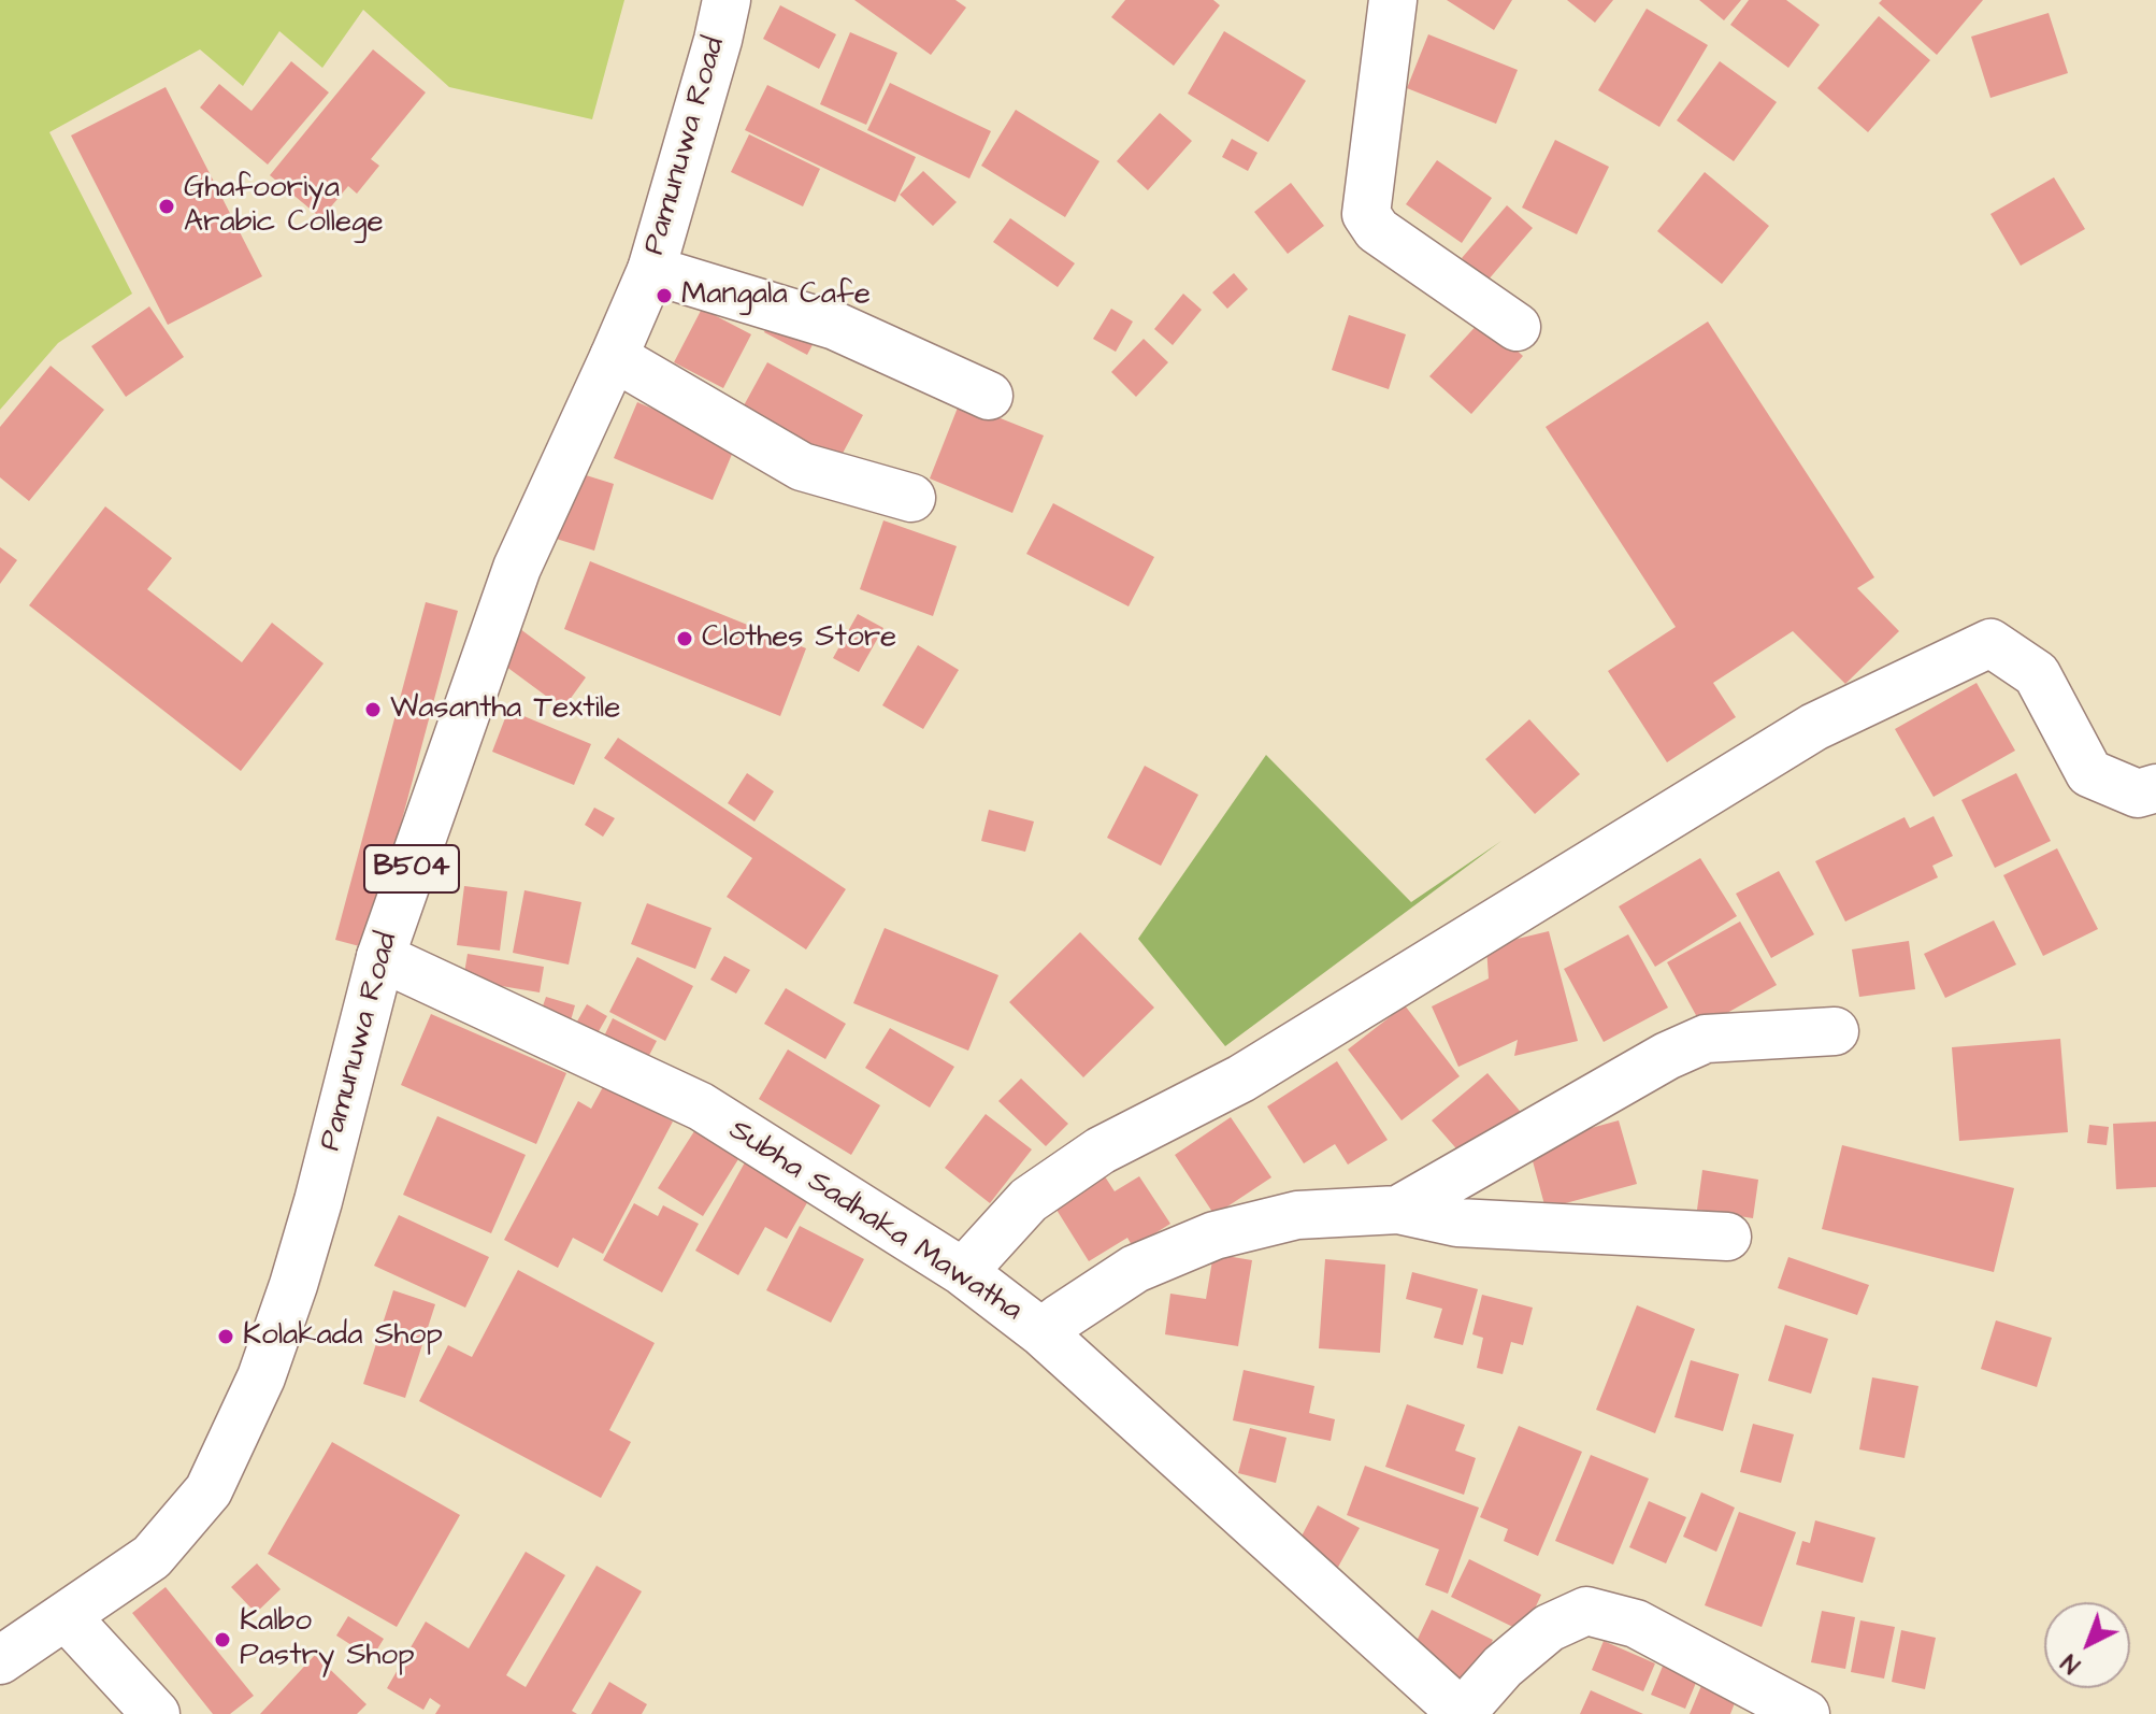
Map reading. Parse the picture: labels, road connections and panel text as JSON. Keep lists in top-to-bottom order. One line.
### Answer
{"streets":{"street":["Pamunuwa Road","B504","Subha Sadhaka Mawatha"]},"crossings":[["Pamunuwa Road","Subha Sadhaka Mawatha"]],"places":["Ghafooriya Arabic College","Mangala Cafe","Clothes Store","Wasantha Textile","Kolakada Shop","Kalbo Pastry Shop"],"north":"bottom left"}
